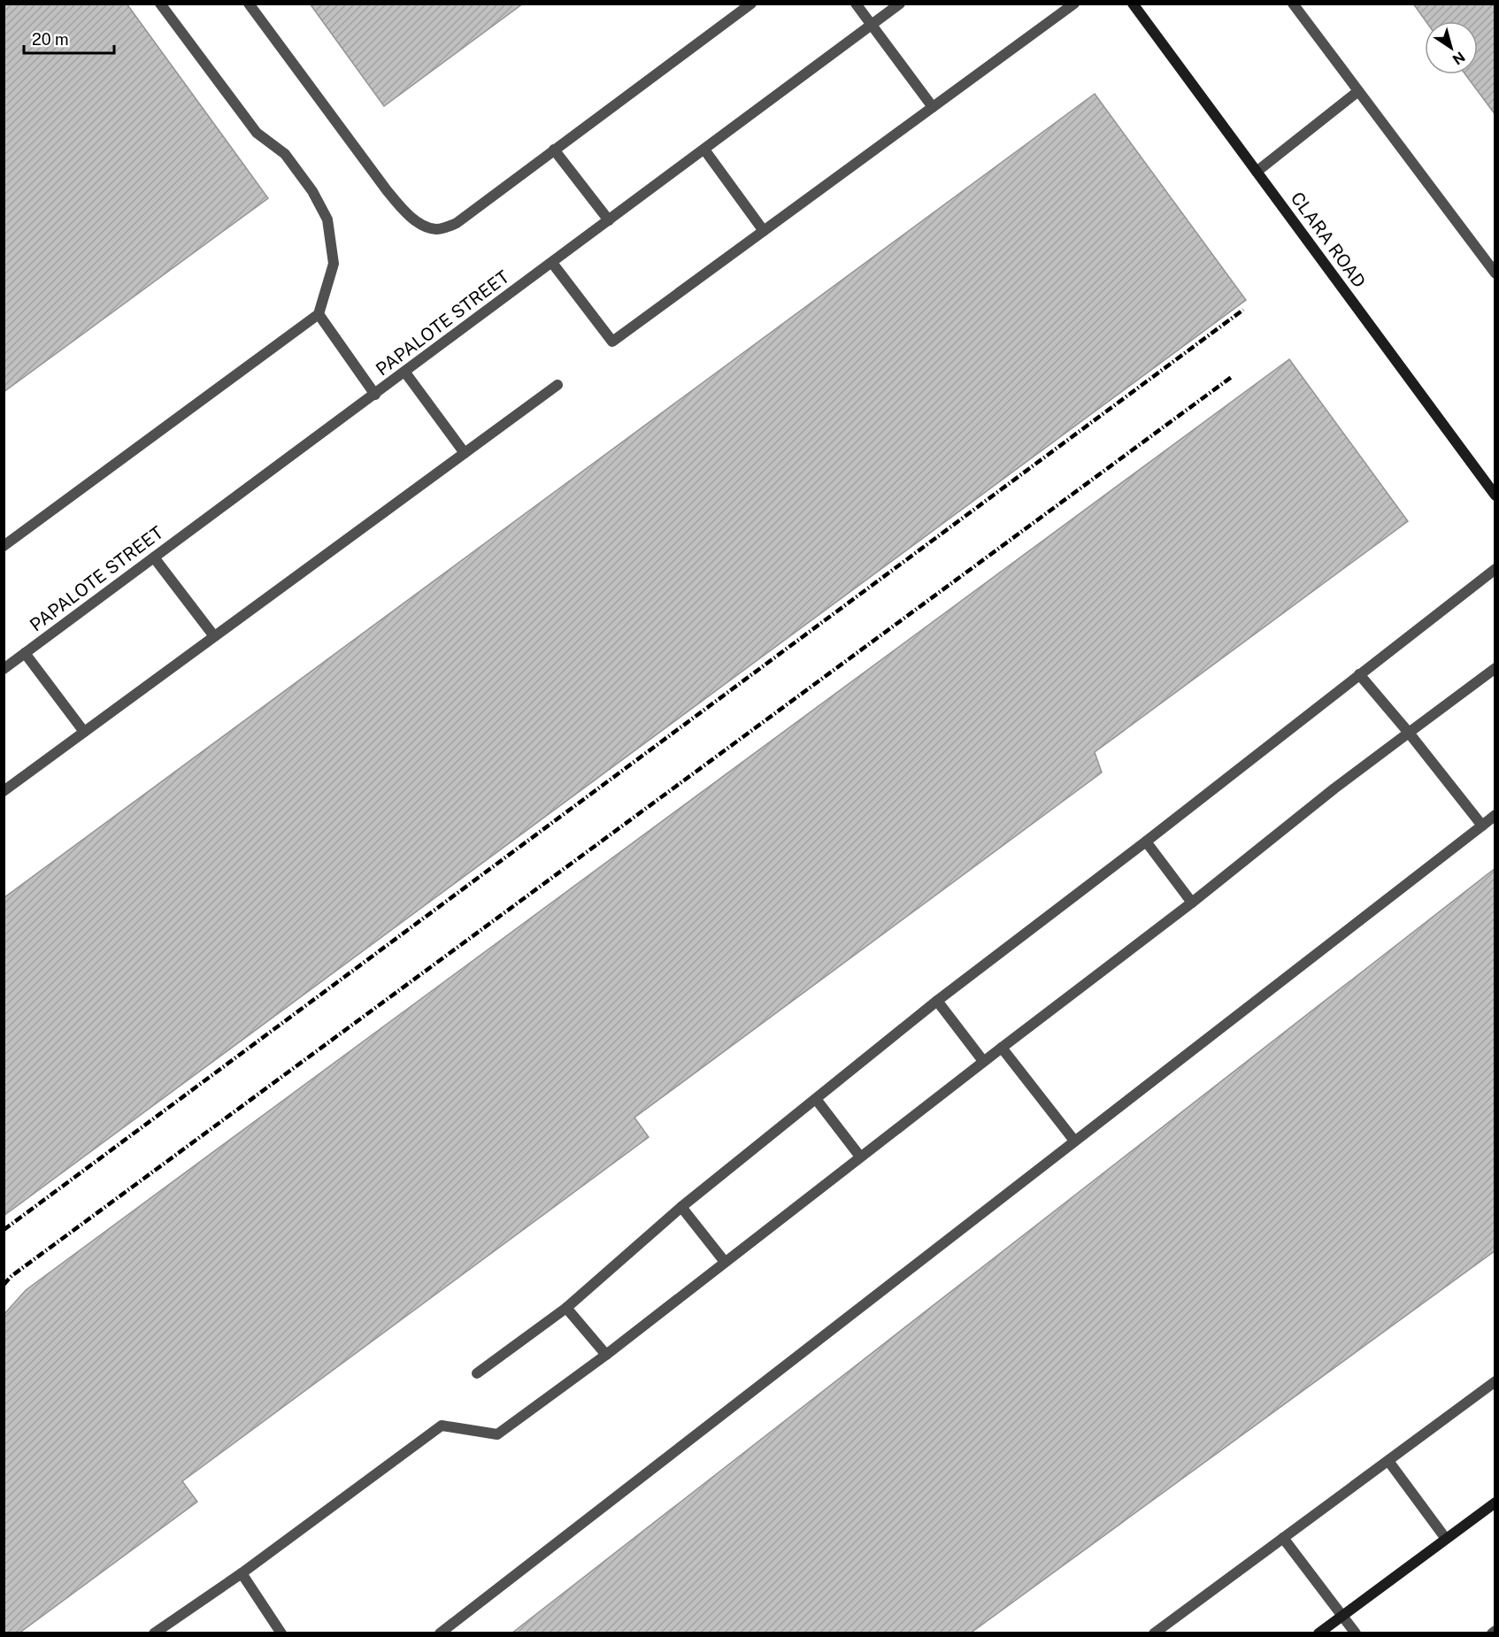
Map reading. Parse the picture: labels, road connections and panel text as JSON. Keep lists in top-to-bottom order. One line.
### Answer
{"streets":{"street":["CLARA ROAD","PAPALOTE STREET"]},"scale_bar":"20 m","north":"bottom right"}
